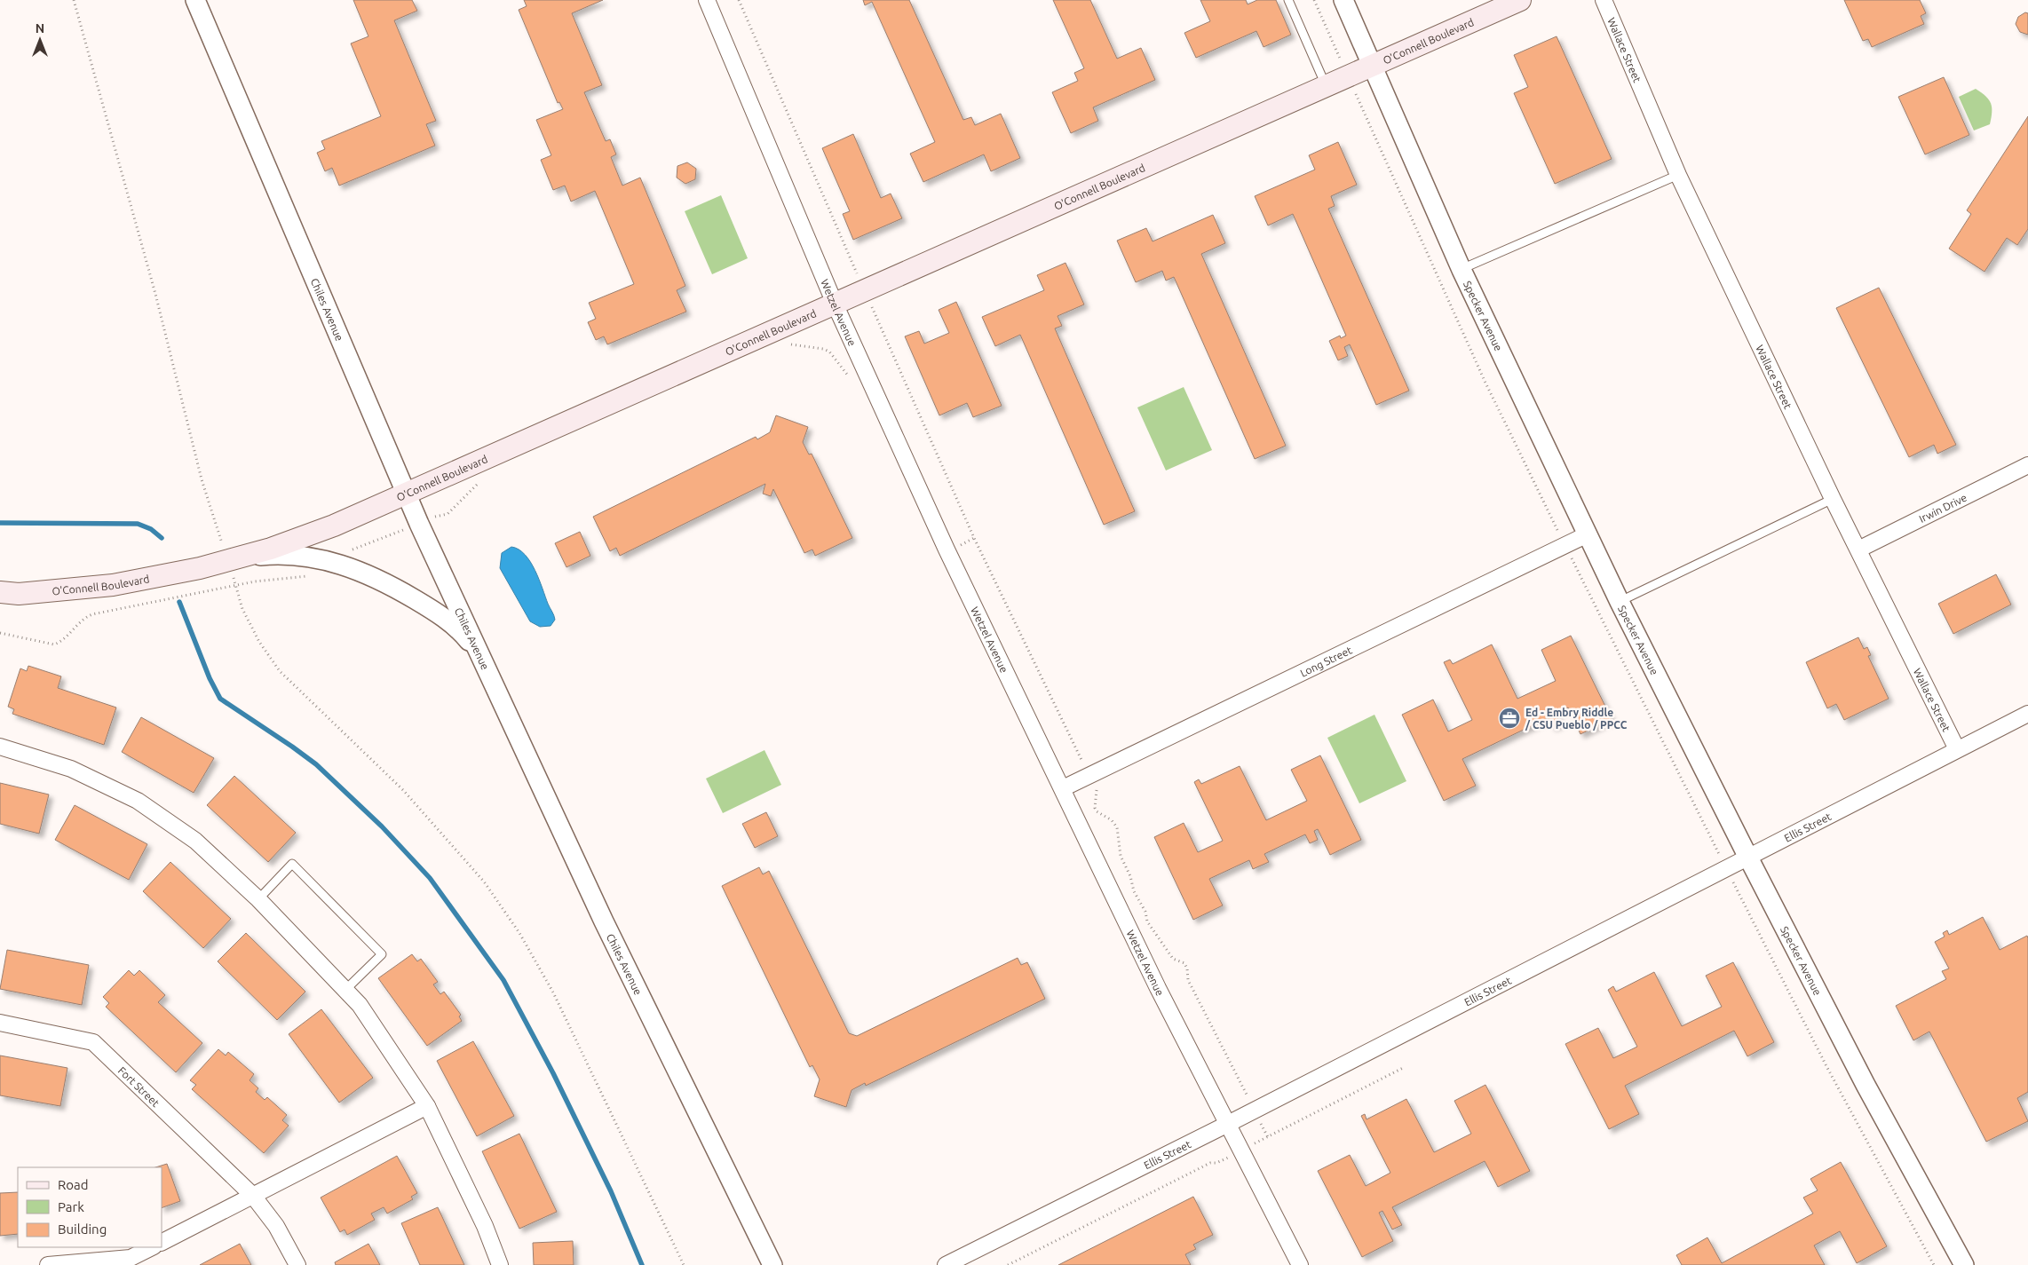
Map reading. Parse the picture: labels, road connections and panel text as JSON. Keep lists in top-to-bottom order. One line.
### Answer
{"streets":{"main road":["O'Connell Boulevard"],"street":["Wallace Street","Chiles Avenue","Wetzel Avenue","Specker Avenue","Irwin Drive","Long Street","Ellis Street","Fort Street"]},"crossings":[["O'Connell Boulevard","Chiles Avenue"],["O'Connell Boulevard","Wetzel Avenue"],["O'Connell Boulevard","Specker Avenue"],["Wallace Street","Irwin Drive"],["Wallace Street","Ellis Street"],["Wetzel Avenue","Long Street"],["Wetzel Avenue","Ellis Street"],["Specker Avenue","Long Street"],["Specker Avenue","Ellis Street"]],"places":{"office":["Ed - Embry Riddle / CSU Pueblo / PPCC"]},"legend":["Road","Park","Building"],"north":"top"}
